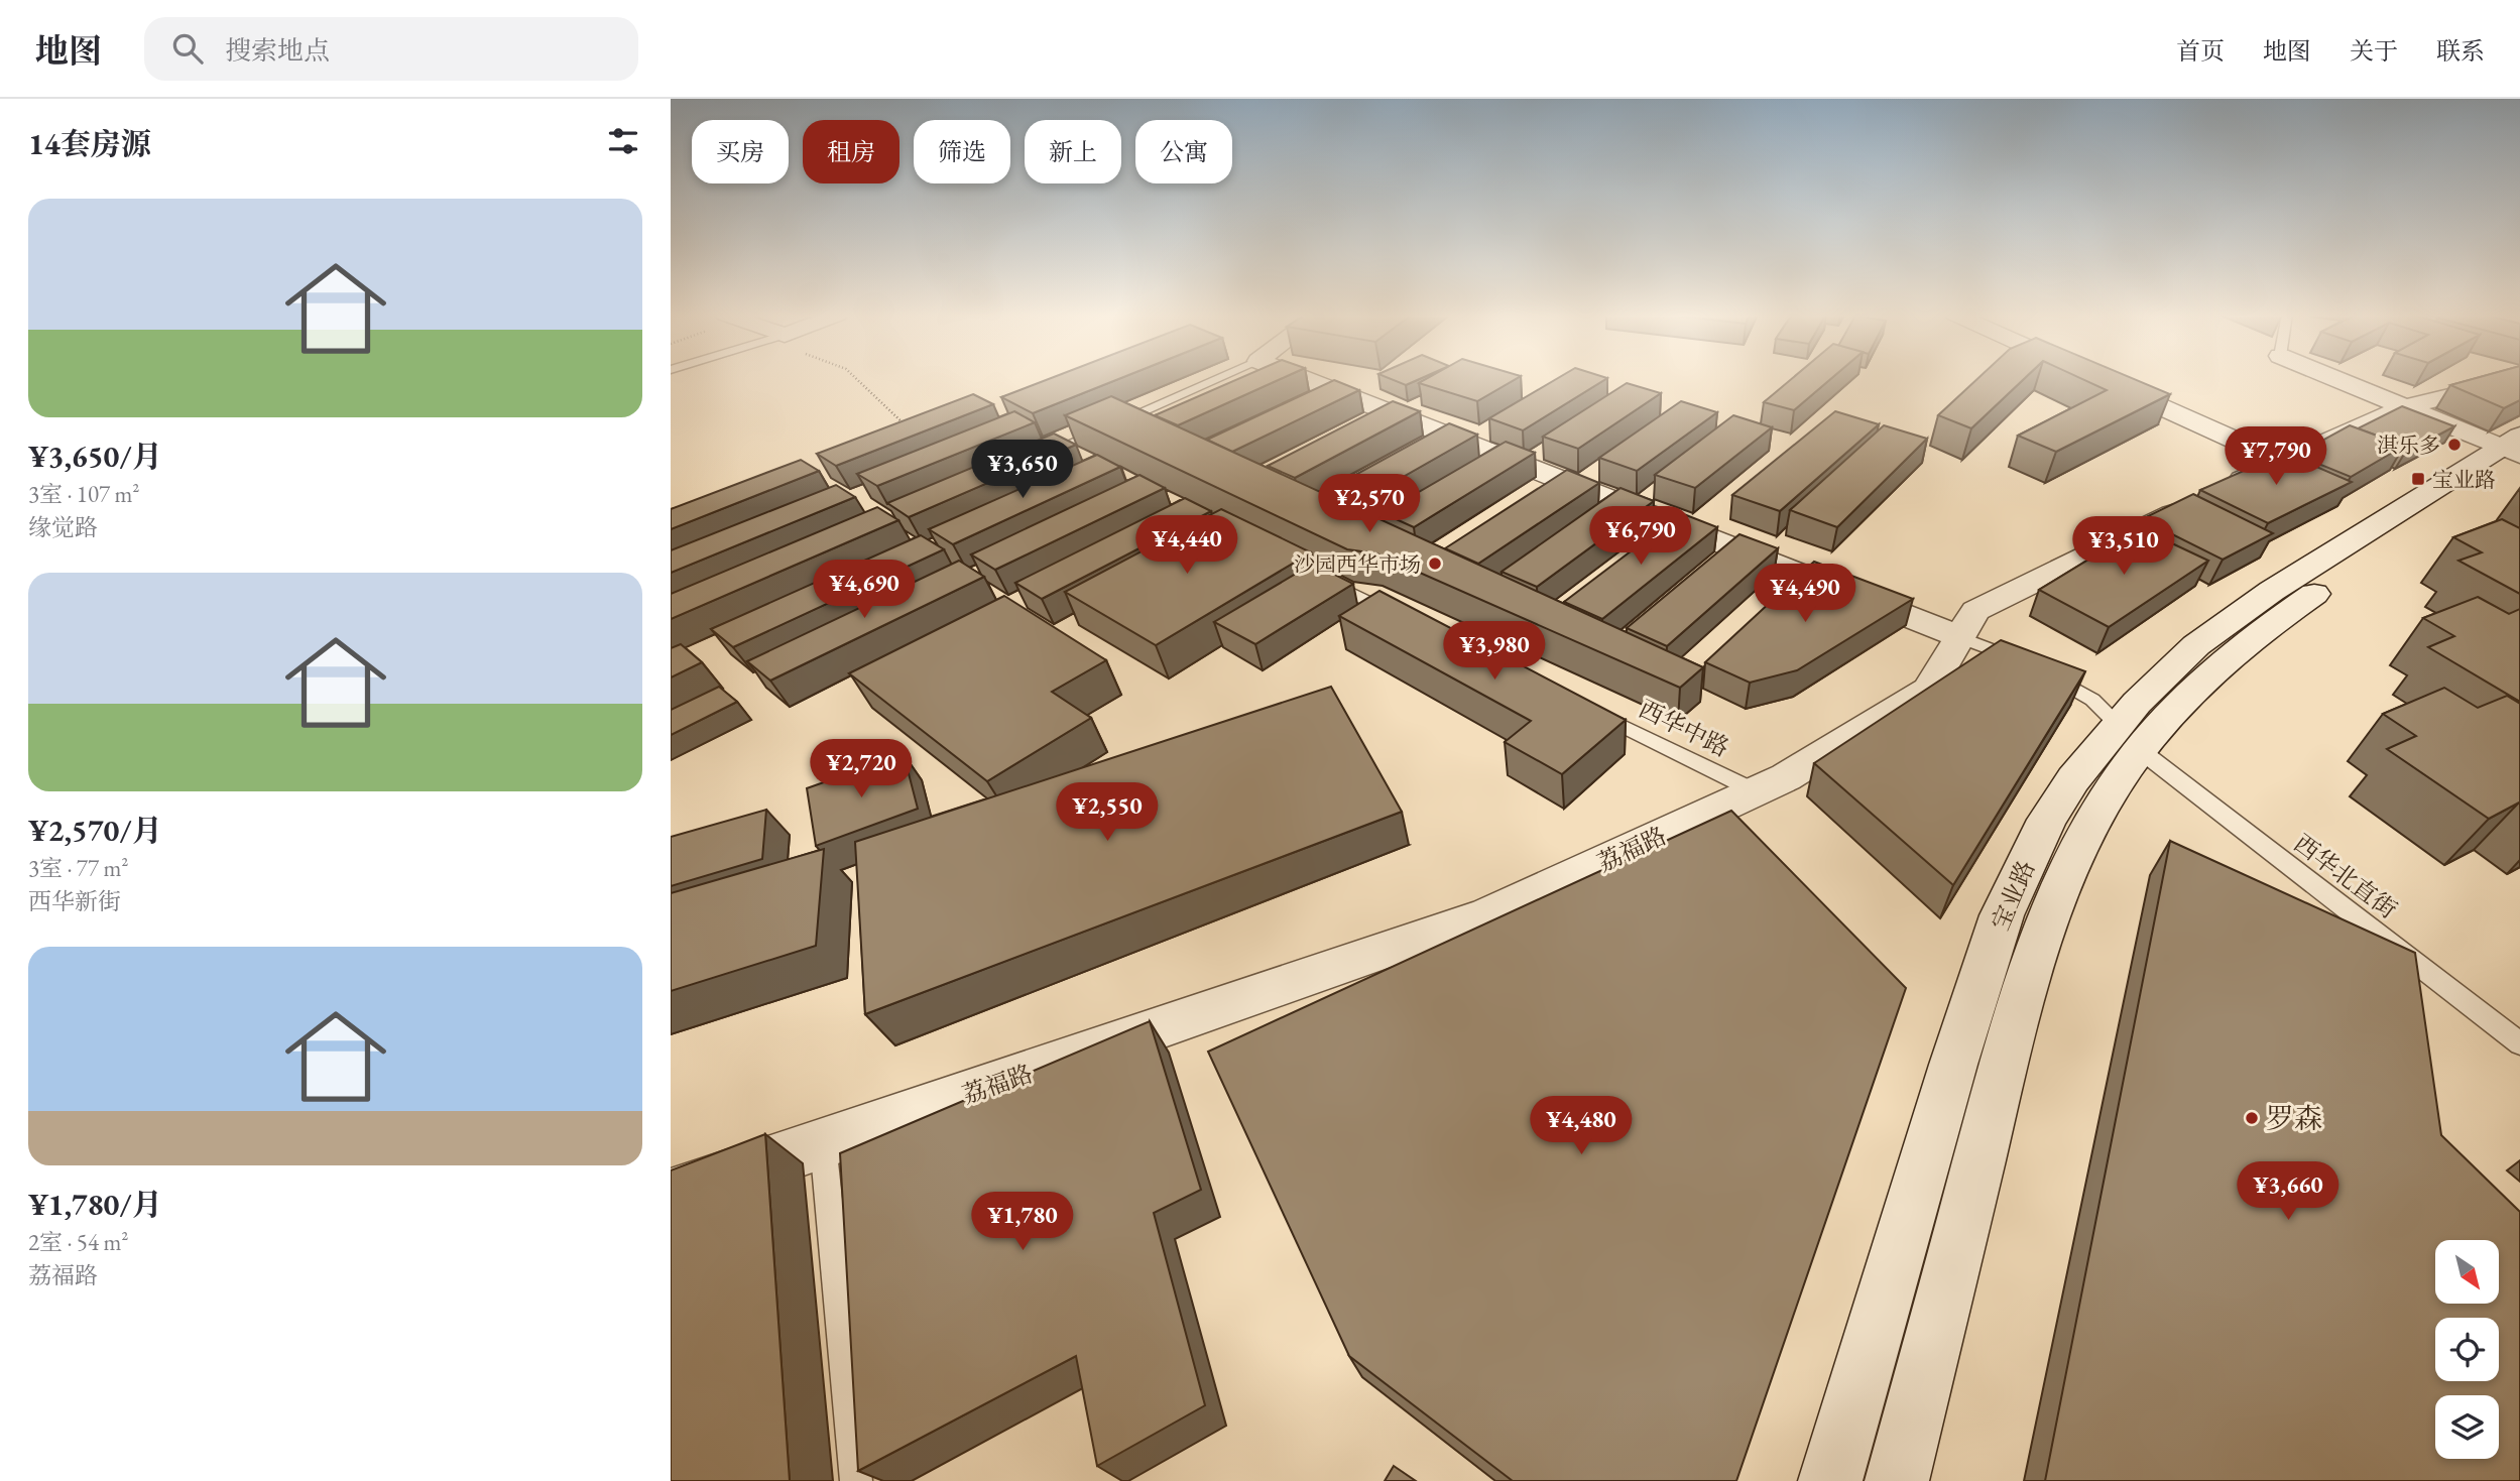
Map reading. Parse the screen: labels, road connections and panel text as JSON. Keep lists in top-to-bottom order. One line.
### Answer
{"streets":{"street":["荔福路","宝业路"],"lane":["西华中路","西华北直街"]},"crossings":[["西华中路","荔福路"],["荔福路","西华北直街"],["西华北直街","宝业路"]],"places":{"other":["淇乐多","沙园西华市场","罗森"],"transit":["宝业路"]},"north":"bottom right","page":{"header":"地图","search":"搜索地点","nav":["首页","地图","关于","联系"],"heading":"14套房源","chip":["买房","租房","筛选","新上","公寓"],"list":[{"name":"¥3,650/月","note":"3室 · 107 m² · 缘觉路"},{"name":"¥2,570/月","note":"3室 · 77 m² · 西华新街"},{"name":"¥1,780/月","note":"2室 · 54 m² · 荔福路"}],"price":["¥7,790","¥3,650","¥2,570","¥6,790","¥4,440","¥3,510","¥4,690","¥4,490","¥3,980","¥2,720","¥2,550","¥4,480","¥3,660","¥1,780"]}}
